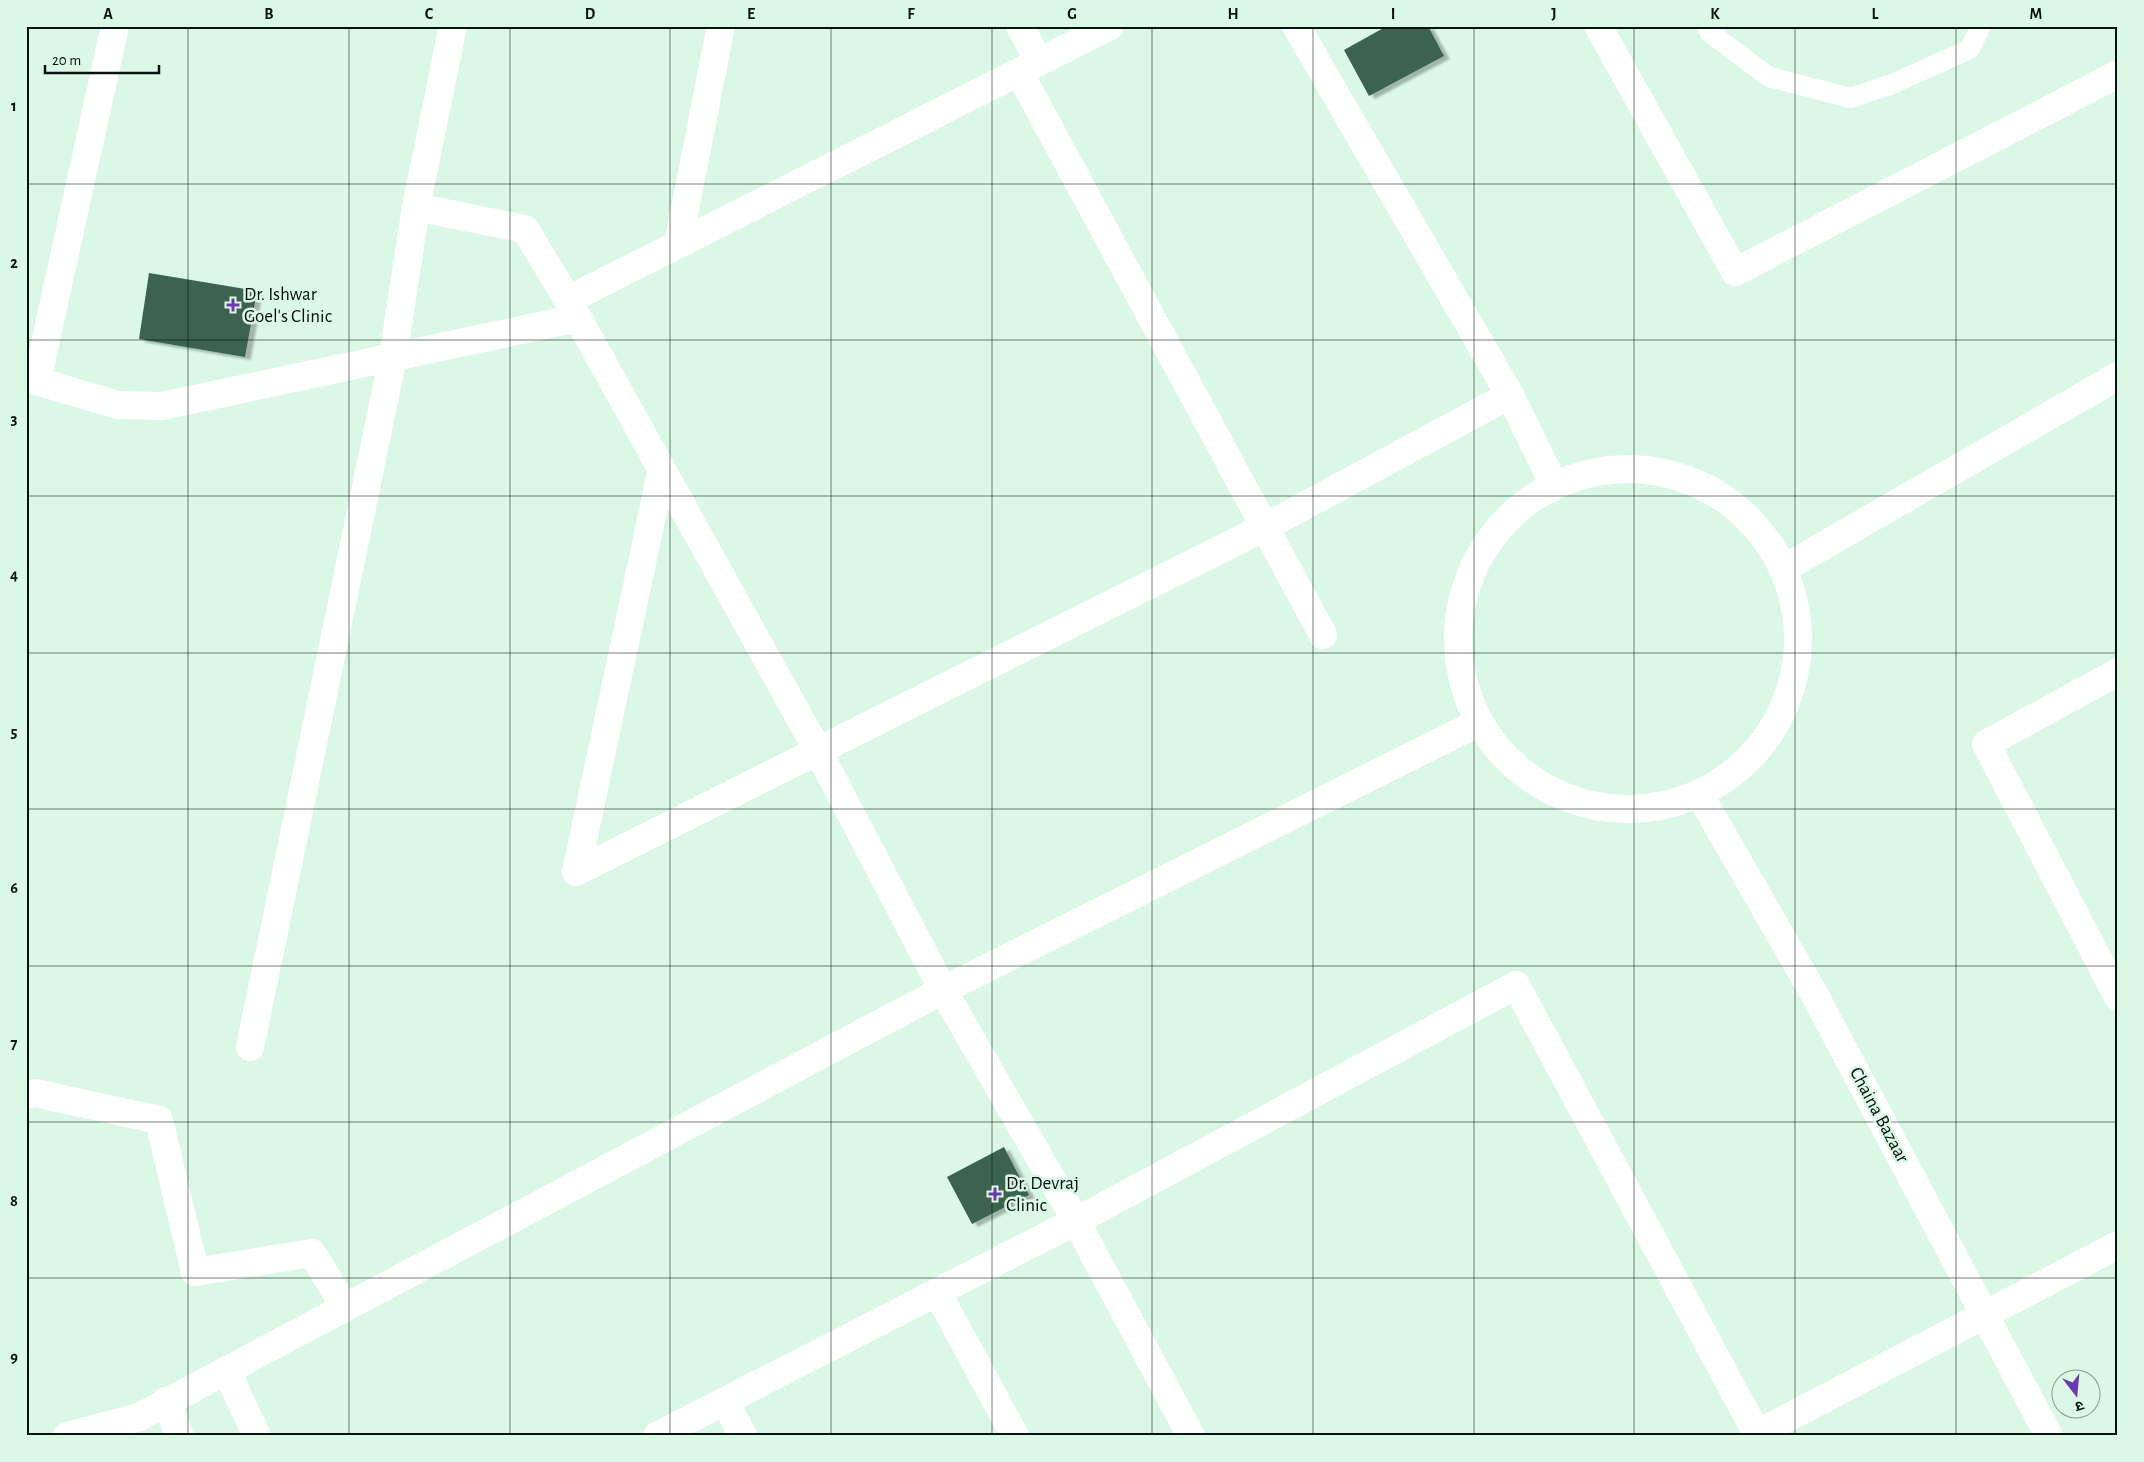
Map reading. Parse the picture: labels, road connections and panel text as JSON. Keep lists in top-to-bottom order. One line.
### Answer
{"streets":{"street":["Chaina Bazaar"]},"places":{"health":["Dr. Ishwar Goel's Clinic","Dr. Devraj Clinic"]},"scale_bar":"20 m","north":"bottom","grid":{"columns":["A","B","C","D","E","F","G","H","I","J","K","L","M"],"rows":["1","2","3","4","5","6","7","8","9"]}}
